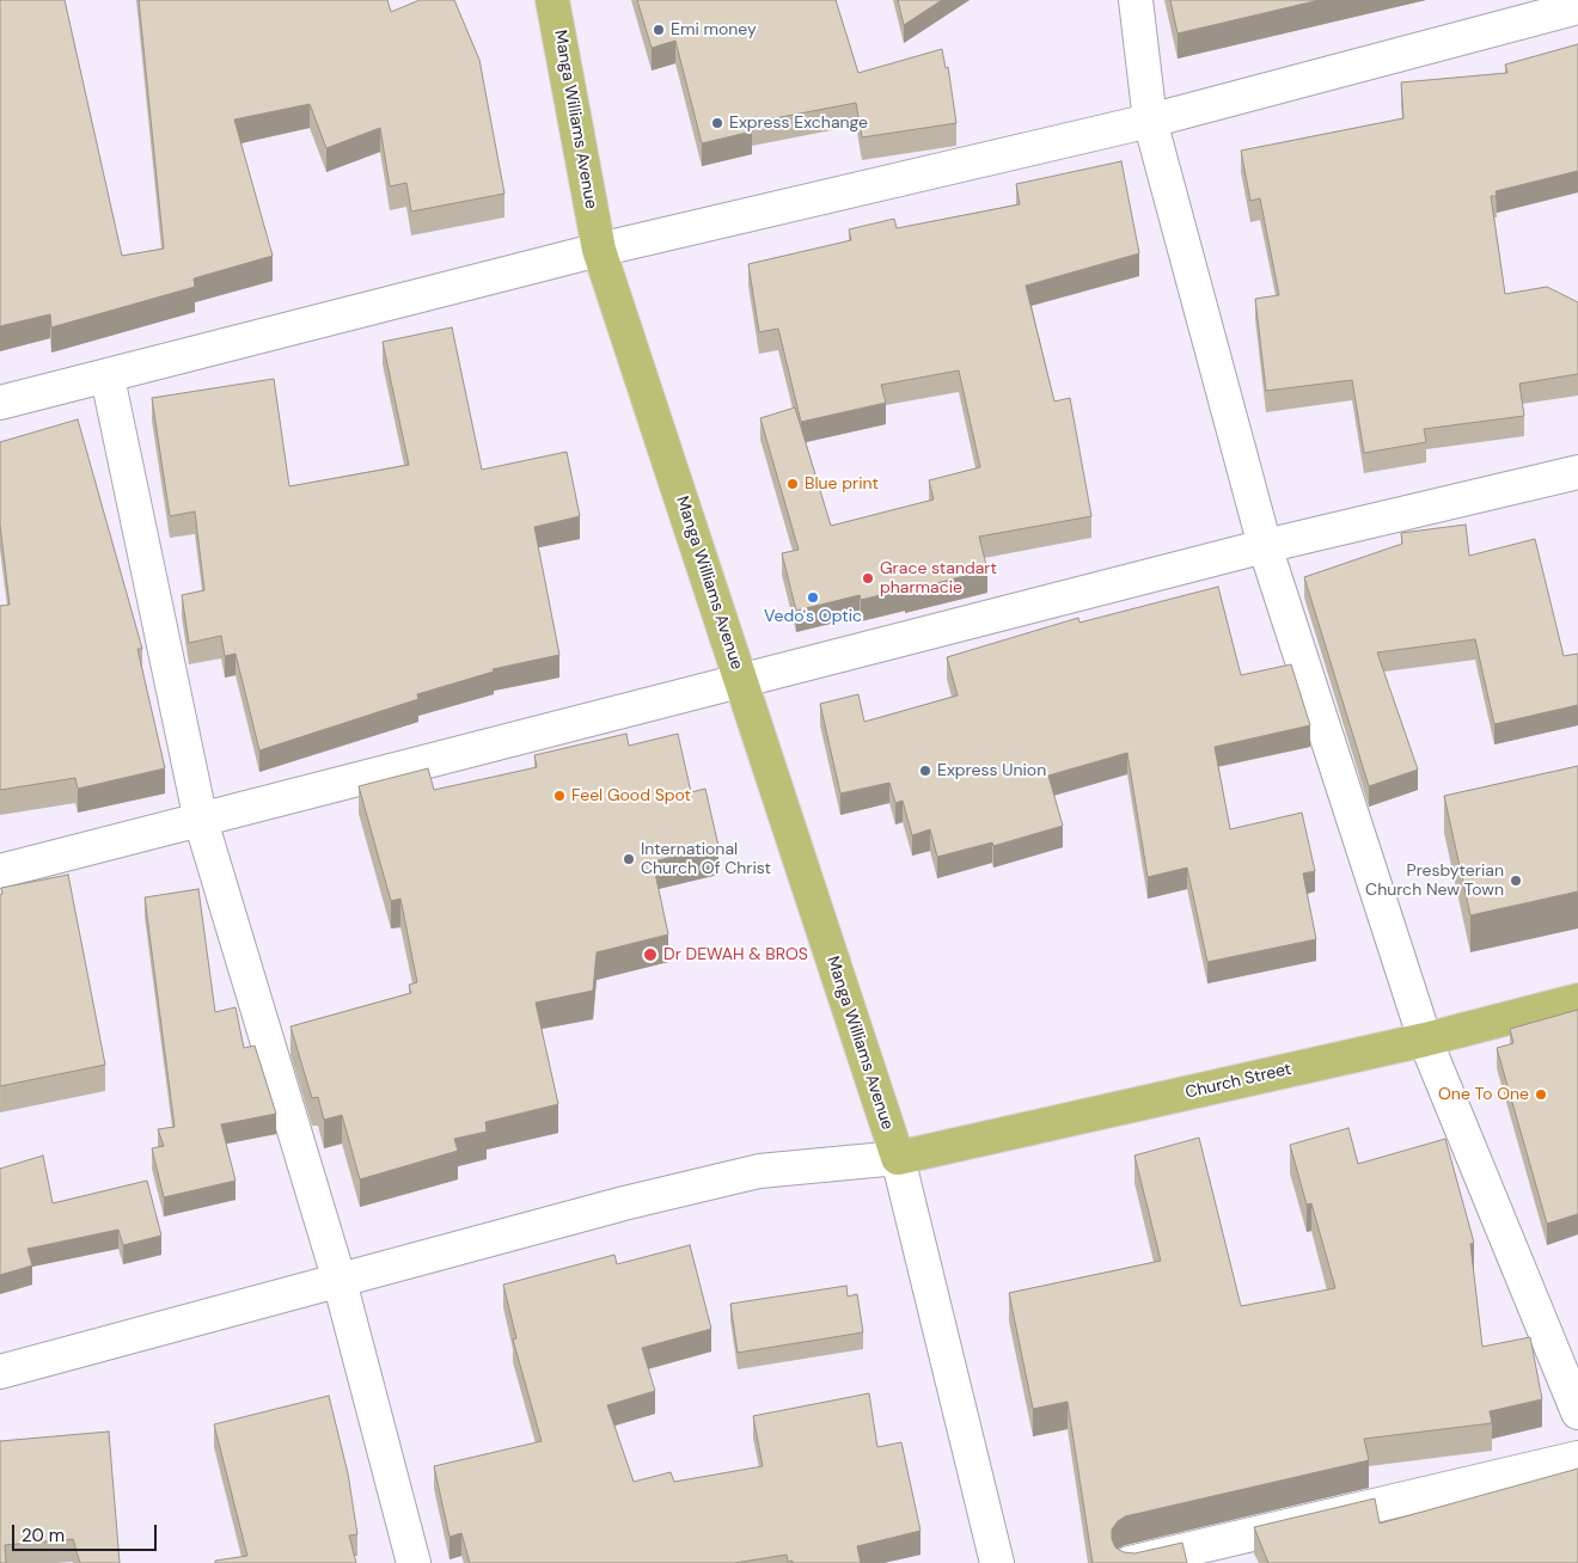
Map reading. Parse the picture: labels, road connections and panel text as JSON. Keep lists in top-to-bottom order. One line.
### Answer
{"streets":{"main road":["Manga Williams Avenue","Church Street"]},"crossings":[["Manga Williams Avenue","Church Street"]],"places":["Emi money","Express Exchange","Blue print","Grace standart pharmacie","Vedo's Optic","Express Union","Feel Good Spot","International Church Of Christ","Presbyterian Church New Town","Dr DEWAH & BROS","One To One"],"scale_bar":"20 m"}
